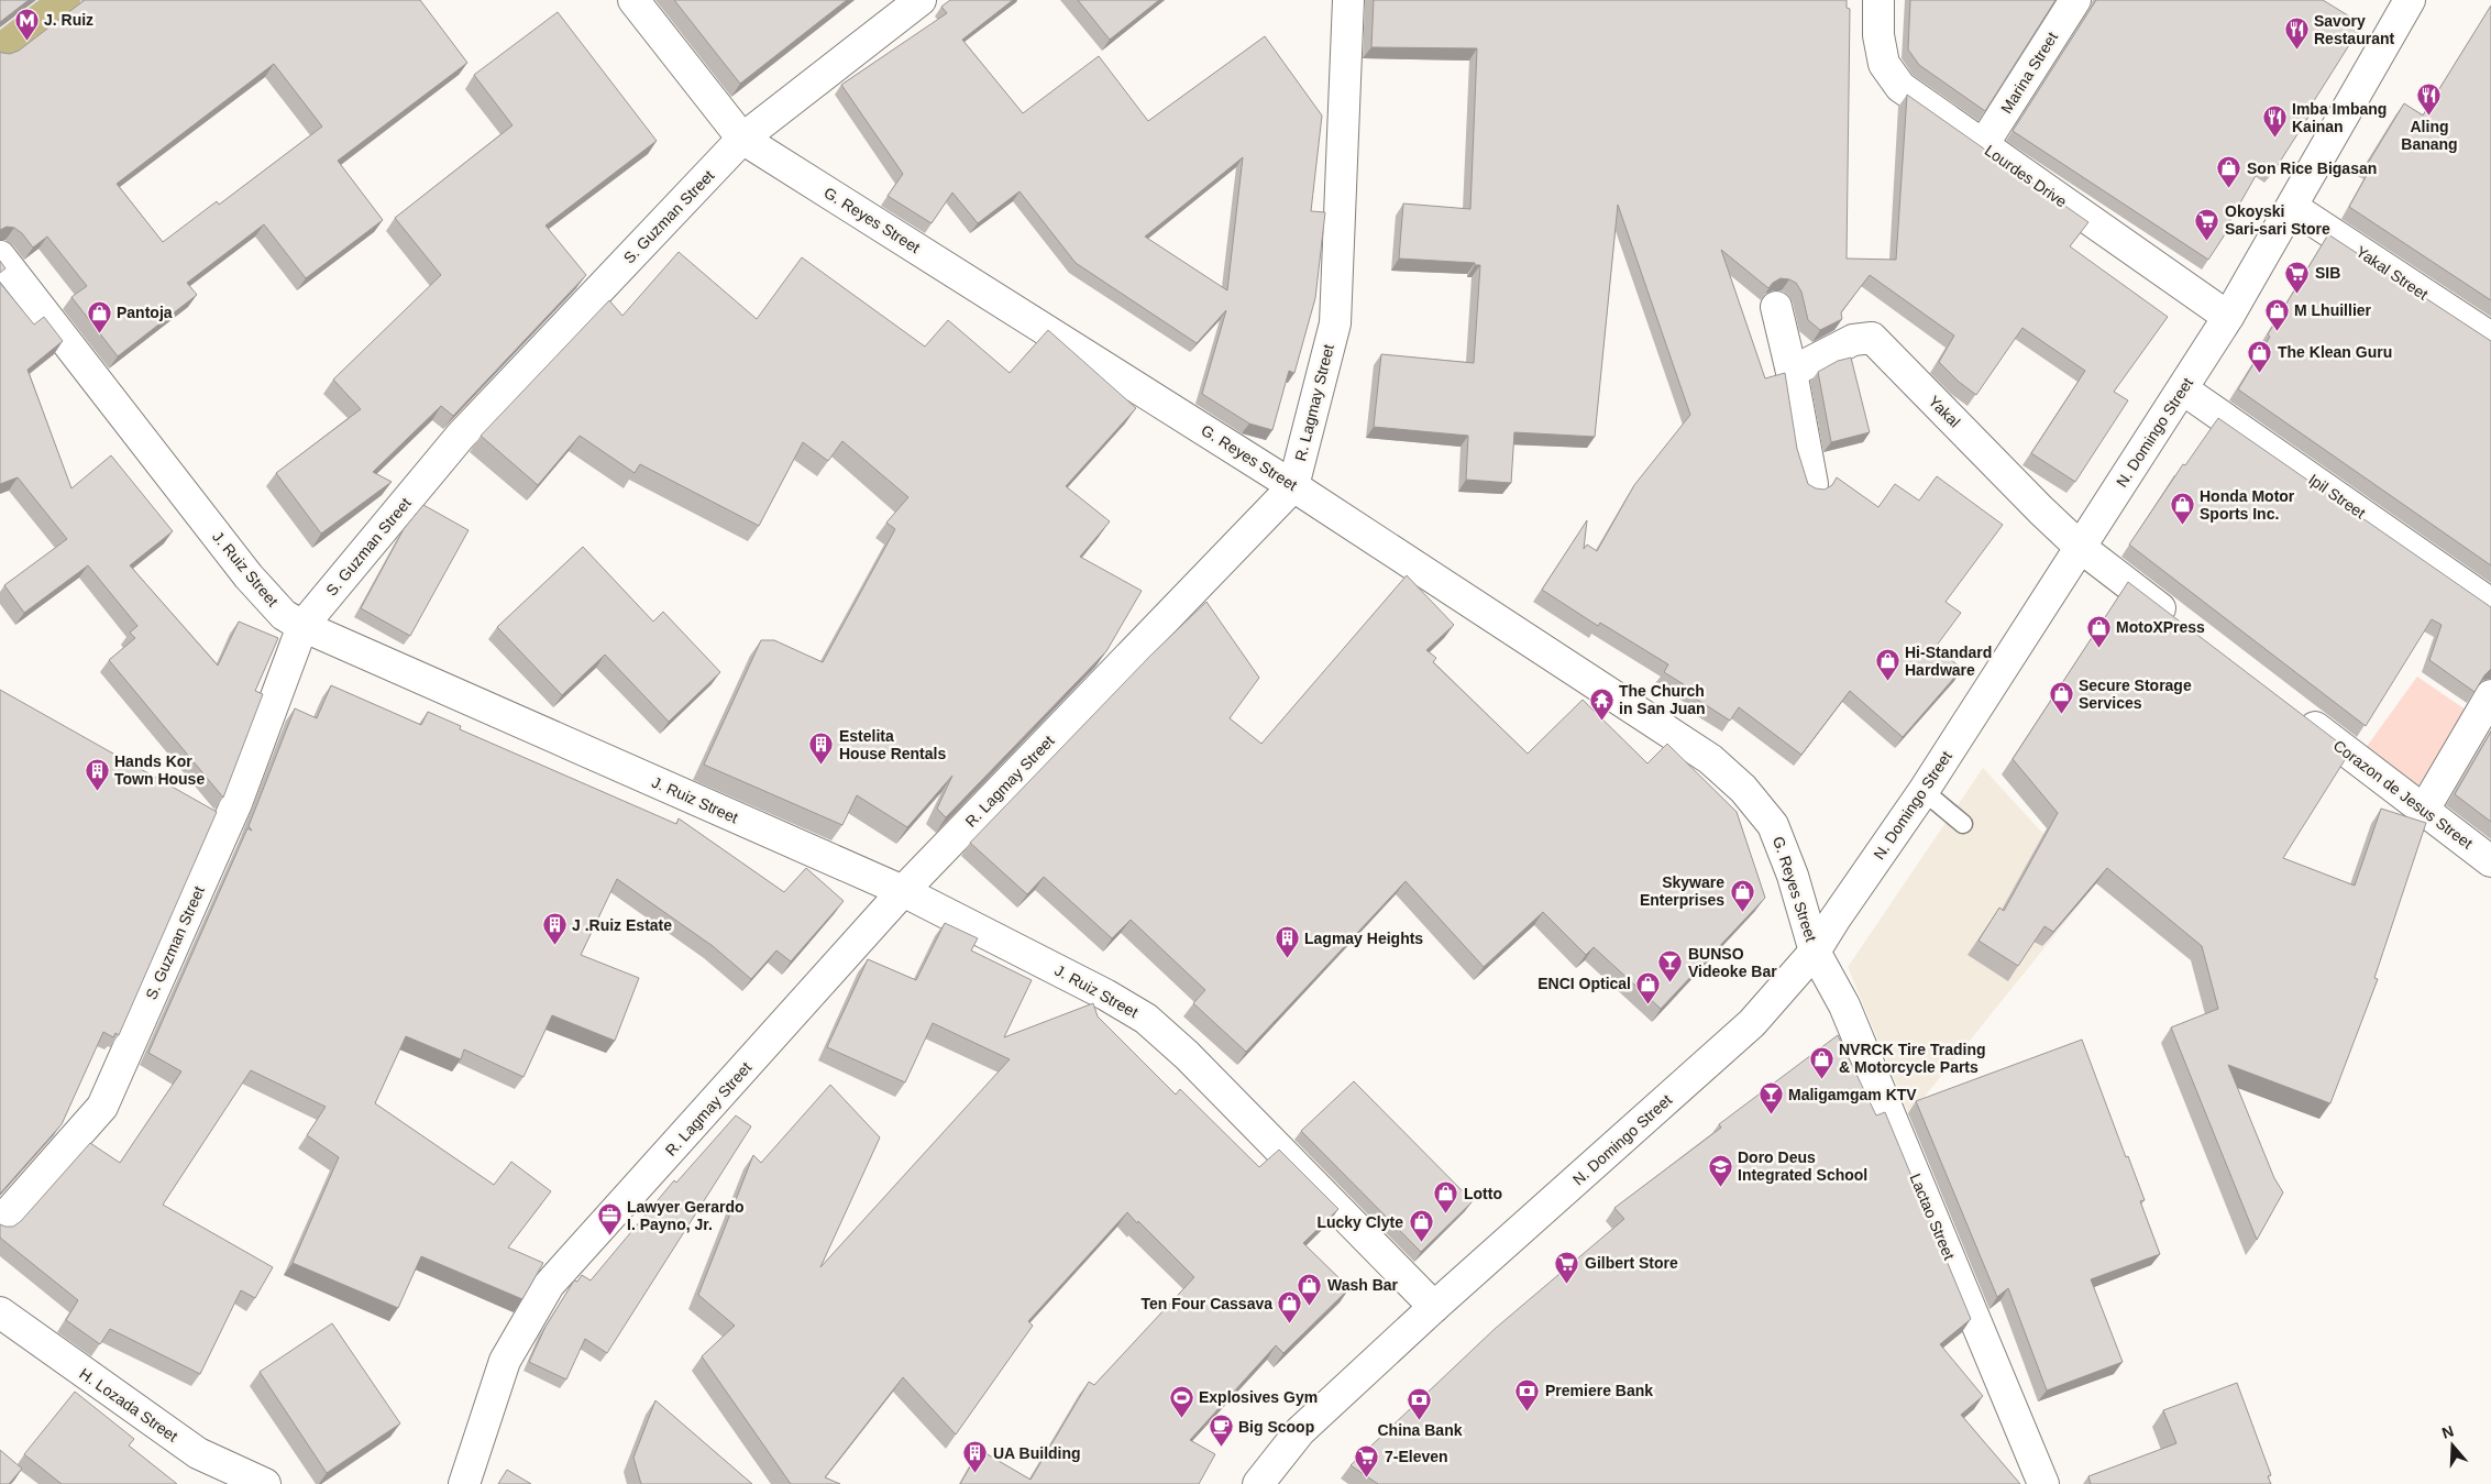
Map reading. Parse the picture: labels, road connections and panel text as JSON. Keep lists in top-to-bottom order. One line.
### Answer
{"streets":{"street":["Marina Street","Lourdes Drive","S. Guzman Street","G. Reyes Street","Yakal Street","R. Lagmay Street","Yakal","N. Domingo Street","Ipil Street","J. Ruiz Street","Corazon de Jesus Street","Lactao Street","H. Lozada Street"]},"crossings":[["Marina Street","Lourdes Drive"],["Lourdes Drive","N. Domingo Street"],["S. Guzman Street","G. Reyes Street"],["S. Guzman Street","J. Ruiz Street"],["G. Reyes Street","R. Lagmay Street"],["G. Reyes Street","N. Domingo Street"],["G. Reyes Street","Lactao Street"],["Yakal Street","N. Domingo Street"],["R. Lagmay Street","J. Ruiz Street"],["Yakal","N. Domingo Street"],["N. Domingo Street","Ipil Street"],["N. Domingo Street","J. Ruiz Street"],["N. Domingo Street","Lactao Street"]],"places":{"metro station":["J. Ruiz"],"restaurant":["Savory Restaurant","Aling Banang","Imba Imbang Kainan"],"shop":["Son Rice Bigasan","M Lhuillier","Pantoja","The Klean Guru","Honda Motor Sports Inc.","MotoXPress","Hi-Standard Hardware","Secure Storage Services","Skyware Enterprises","ENCI Optical","NVRCK Tire Trading & Motorcycle Parts","Lotto","Lucky Clyte","Wash Bar","Ten Four Cassava"],"supermarket":["Okoyski Sari-sari Store","SIB","Gilbert Store","7-Eleven"],"temple":["The Church in San Juan"],"building":["Estelita House Rentals","Hands Kor Town House","J .Ruiz Estate","Lagmay Heights","UA Building"],"bar":["BUNSO Videoke Bar","Maligamgam KTV"],"school or university":["Doro Deus Integrated School"],"office":["Lawyer Gerardo I. Payno, Jr."],"bank":["Premiere Bank","China Bank"],"sports":["Explosives Gym"],"cafe":["Big Scoop"]},"north":"top"}
